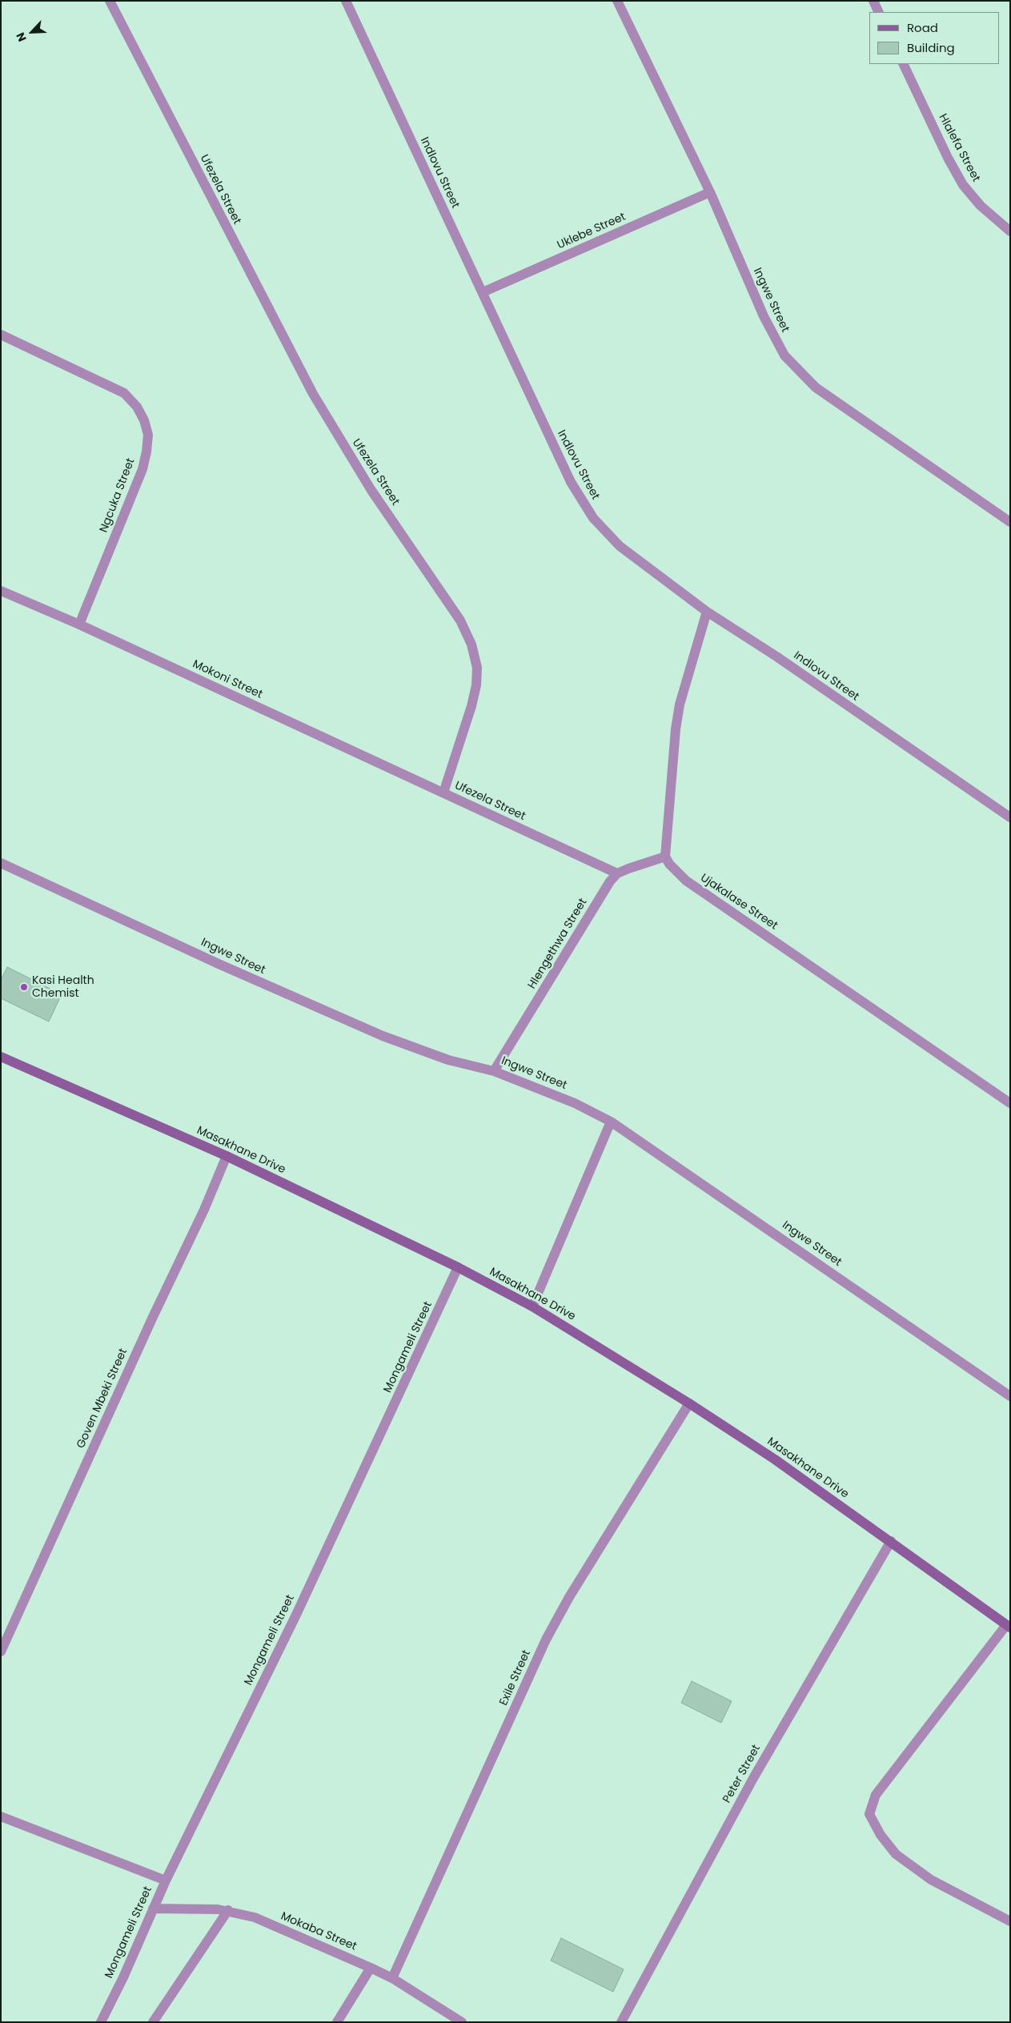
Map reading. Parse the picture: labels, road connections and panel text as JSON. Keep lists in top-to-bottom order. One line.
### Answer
{"streets":{"street":["Hlalefa Street","Indlovu Street","Ufezela Street","Uklebe Street","Ingwe Street","Ngcuka Street","Mokoni Street","Ujakalase Street","Hlengethwa Street","Masakhane Drive","Mongameli Street","Goven Mbeki Street","Exile Street","Peter Street","Mokaba Street"]},"crossings":[["Indlovu Street","Uklebe Street"],["Ufezela Street","Mokoni Street"],["Ufezela Street","Hlengethwa Street"],["Uklebe Street","Ingwe Street"],["Ingwe Street","Hlengethwa Street"],["Ngcuka Street","Mokoni Street"],["Masakhane Drive","Mongameli Street"],["Masakhane Drive","Goven Mbeki Street"],["Masakhane Drive","Exile Street"],["Masakhane Drive","Peter Street"],["Mongameli Street","Mokaba Street"],["Exile Street","Mokaba Street"]],"places":["Kasi Health Chemist"],"legend":["Road","Building"],"north":"bottom left"}
